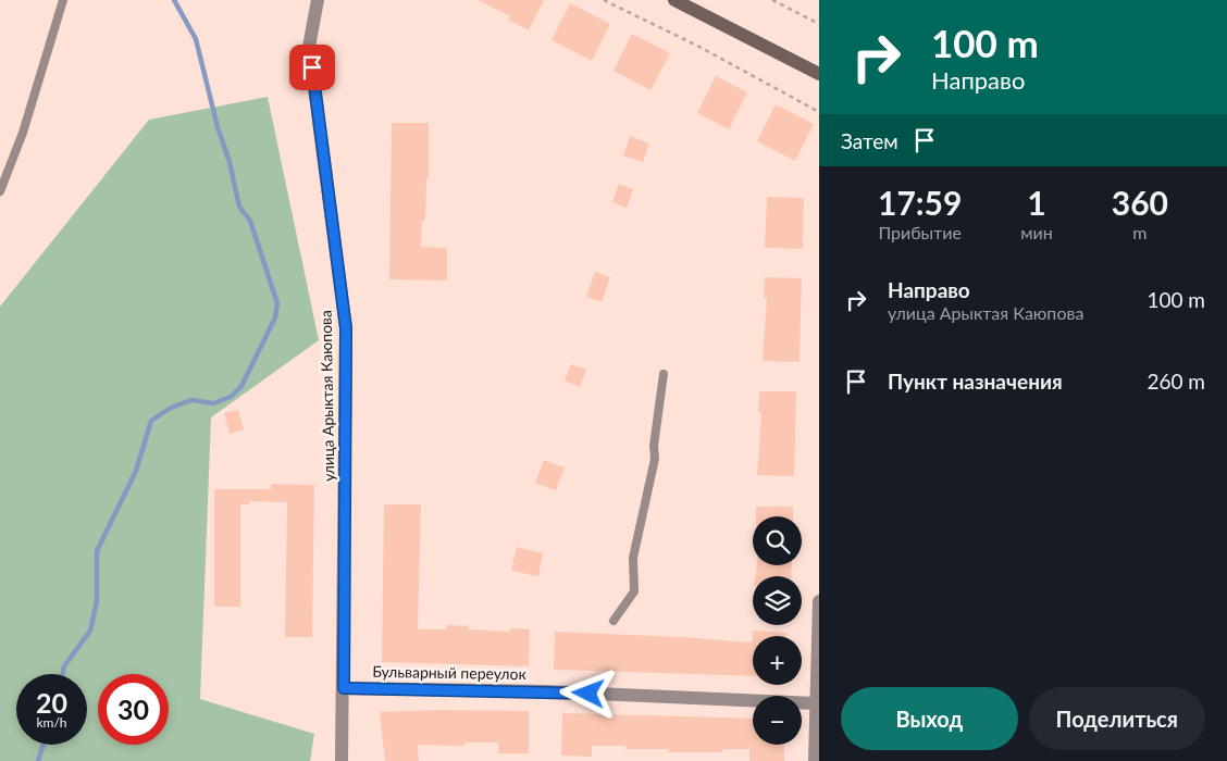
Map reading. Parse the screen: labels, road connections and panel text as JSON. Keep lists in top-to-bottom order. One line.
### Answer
{"streets":{"street":["улица Арыктая Каюпова","Бульварный переулок"]},"crossings":[["улица Арыктая Каюпова","Бульварный переулок"]],"page":{"turn":["100 m","Направо"],"then":"Затем","eta":["17:59","Прибытие","1","мин","360","m"],"list":[{"name":"Направо","note":"улица Арыктая Каюпова","value":"100 m"},{"name":"Пункт назначения","value":"260 m"}],"map_buttons":["+","−"],"speed":"20 km/h","limit":"30","buttons":["Выход","Поделиться"]}}
